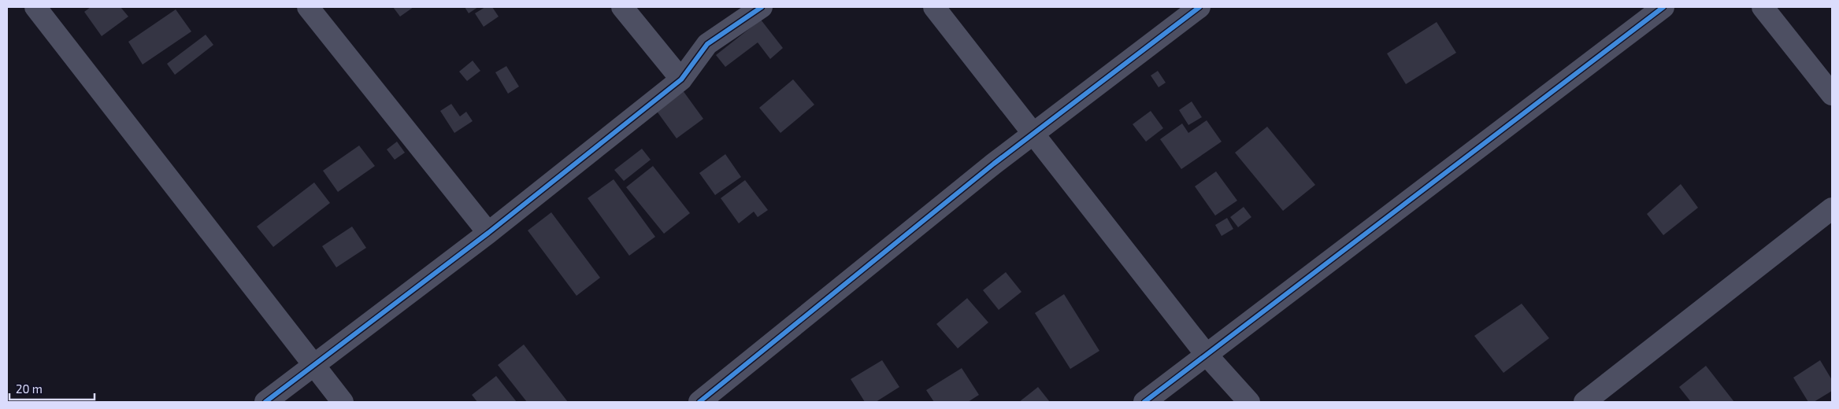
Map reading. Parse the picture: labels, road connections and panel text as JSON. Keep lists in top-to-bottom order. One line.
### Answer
{"scale_bar":"20 m"}
